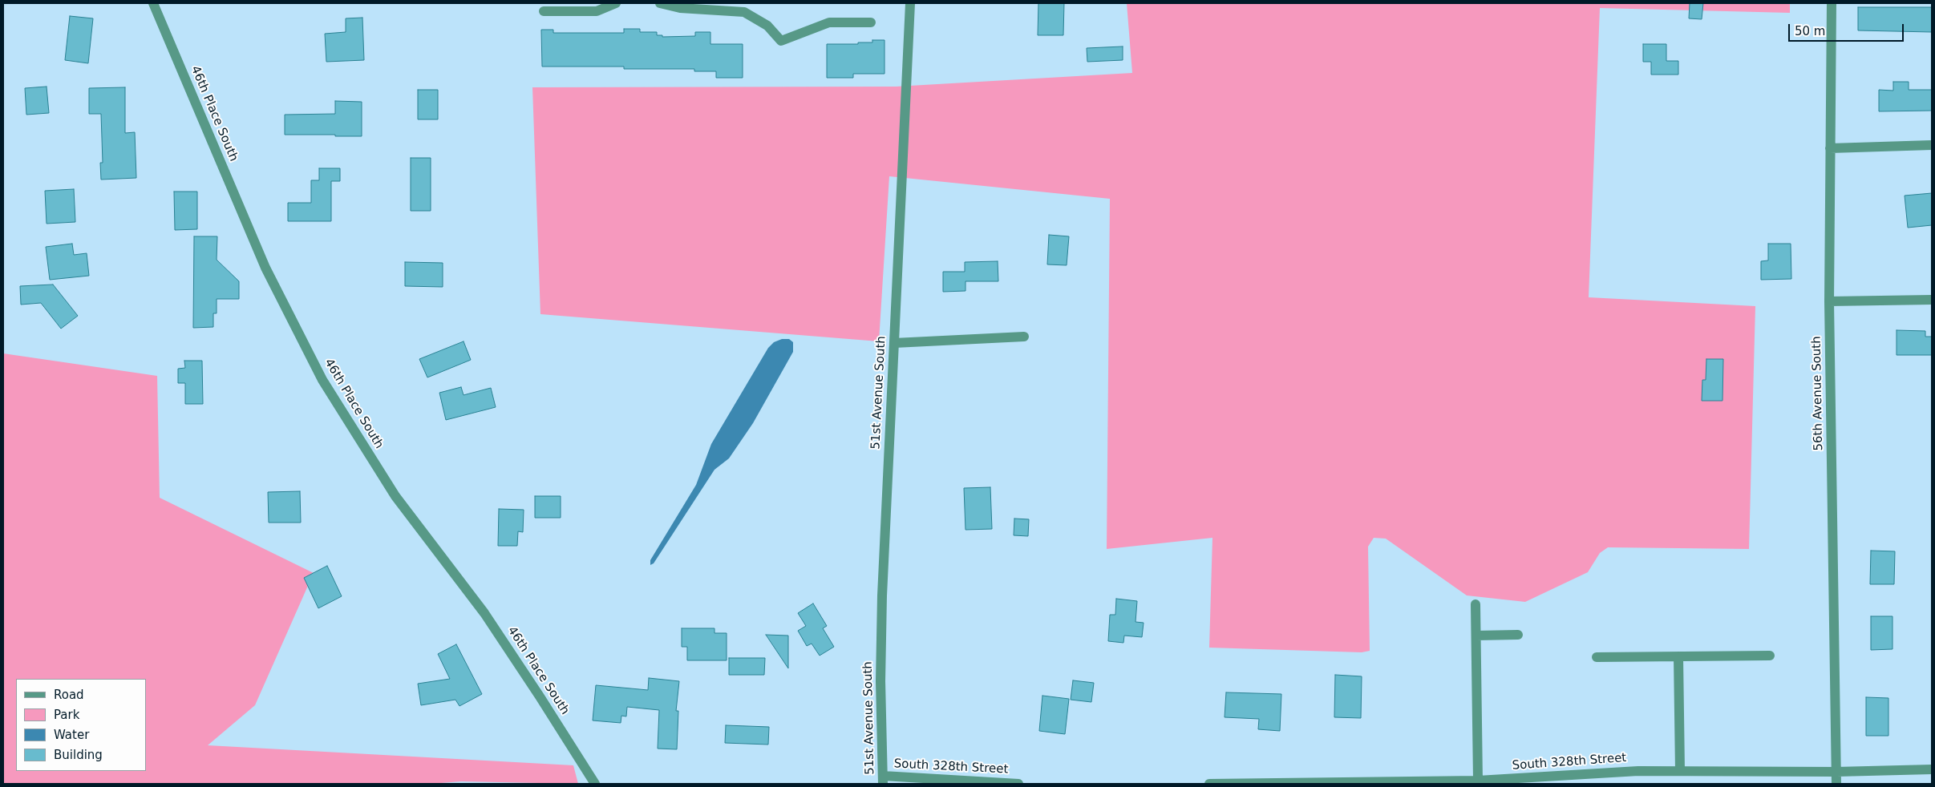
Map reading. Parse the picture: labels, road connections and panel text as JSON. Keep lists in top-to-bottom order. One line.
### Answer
{"streets":{"street":["46th Place South","51st Avenue South","56th Avenue South","South 328th Street"]},"crossings":[["51st Avenue South","South 328th Street"],["56th Avenue South","South 328th Street"]],"legend":["Road","Park","Water","Building"],"scale_bar":"50 m"}
